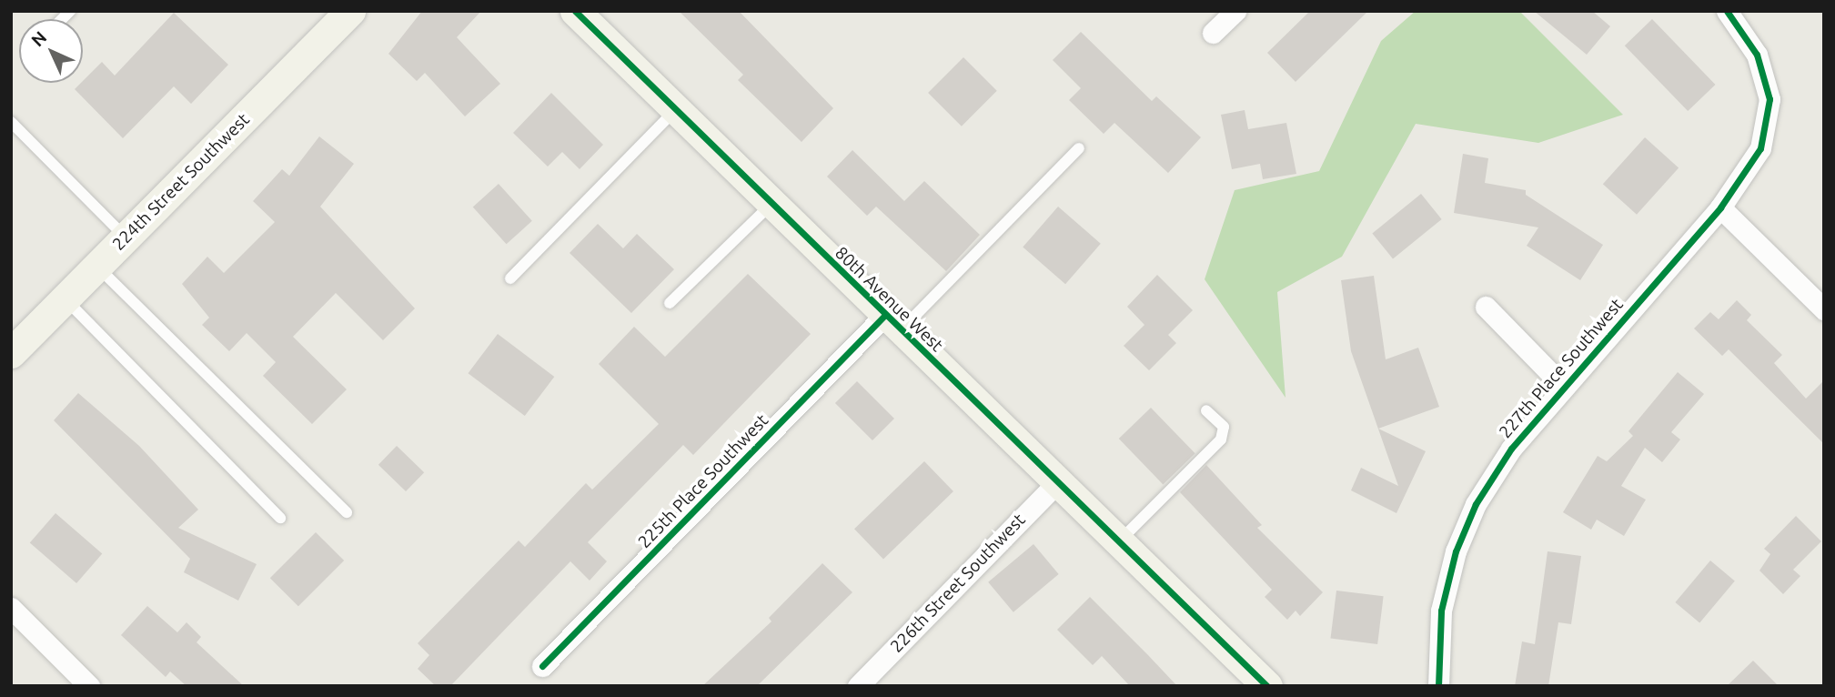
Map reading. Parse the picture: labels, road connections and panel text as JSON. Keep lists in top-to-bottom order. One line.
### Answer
{"streets":{"street":["224th Street Southwest","80th Avenue West","227th Place Southwest","225th Place Southwest","226th Street Southwest"]},"crossings":[["80th Avenue West","225th Place Southwest"],["80th Avenue West","226th Street Southwest"]],"north":"top left"}
